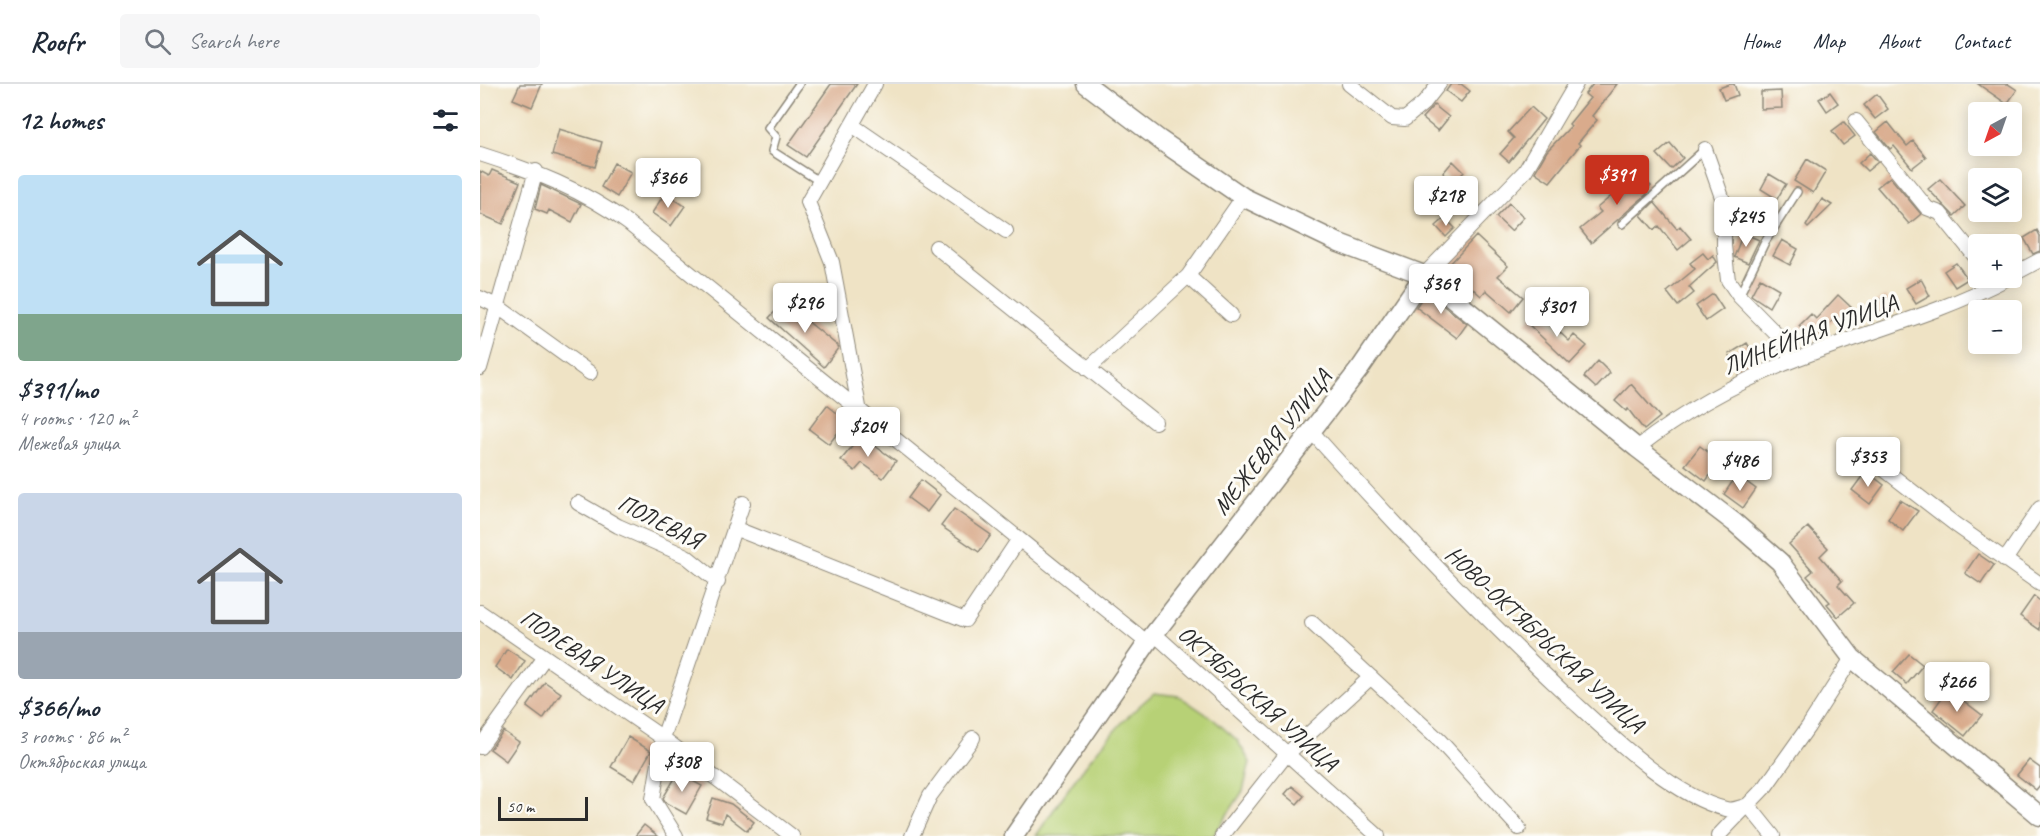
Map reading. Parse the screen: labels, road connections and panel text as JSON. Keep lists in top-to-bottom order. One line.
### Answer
{"streets":{"street":["ЛИНЕЙНАЯ УЛИЦА","МЕЖЕВАЯ УЛИЦА","ПОЛЕВАЯ","НОВО-ОКТЯБРЬСКАЯ УЛИЦА","ПОЛЕВАЯ УЛИЦА","ОКТЯБРЬСКАЯ УЛИЦА"]},"crossings":[["МЕЖЕВАЯ УЛИЦА","НОВО-ОКТЯБРЬСКАЯ УЛИЦА"],["МЕЖЕВАЯ УЛИЦА","ОКТЯБРЬСКАЯ УЛИЦА"],["ПОЛЕВАЯ","ПОЛЕВАЯ УЛИЦА"]],"scale_bar":"50 m","north":"bottom left","page":{"header":"Roofr","search":"Search here","nav":["Home","Map","About","Contact"],"heading":"12 homes","map_buttons":["+","−"],"price":["$391","$366","$218","$245","$369","$296","$301","$204","$353","$486","$266","$308"],"list":[{"name":"$391/mo","note":"4 rooms · 120 m² · Межевая улица"},{"name":"$366/mo","note":"3 rooms · 86 m² · Октябрьская улица"}],"scale":"50 m"}}
